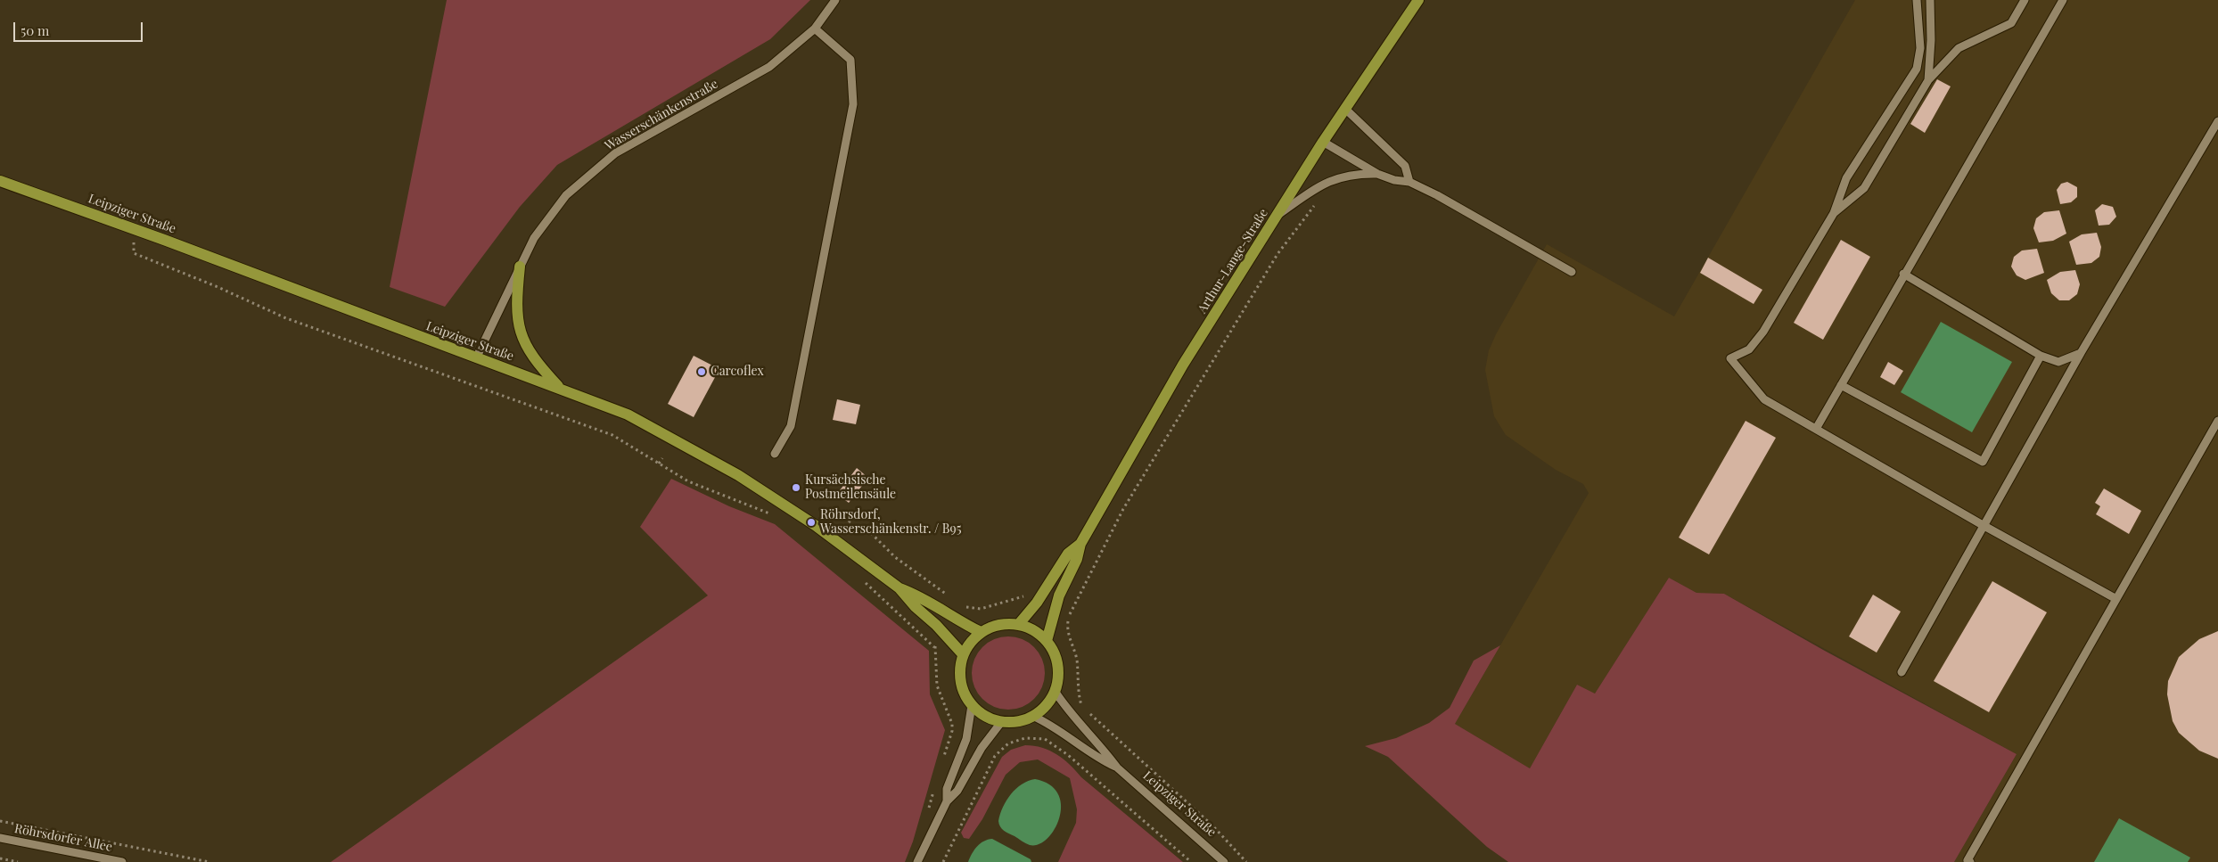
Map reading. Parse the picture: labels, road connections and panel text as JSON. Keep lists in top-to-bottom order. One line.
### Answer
{"streets":{"main road":["Leipziger Straße","Arthur-Lange-Straße"],"street":["Wasserschänkenstraße","Röhrsdorfer Allee"]},"crossings":[["Wasserschänkenstraße","Leipziger Straße"],["Leipziger Straße","Arthur-Lange-Straße"]],"places":["Carcoflex","Kursächsische Postmeilensäule","Röhrsdorf, Wasserschänkenstr. / B95"],"scale_bar":"50 m"}
